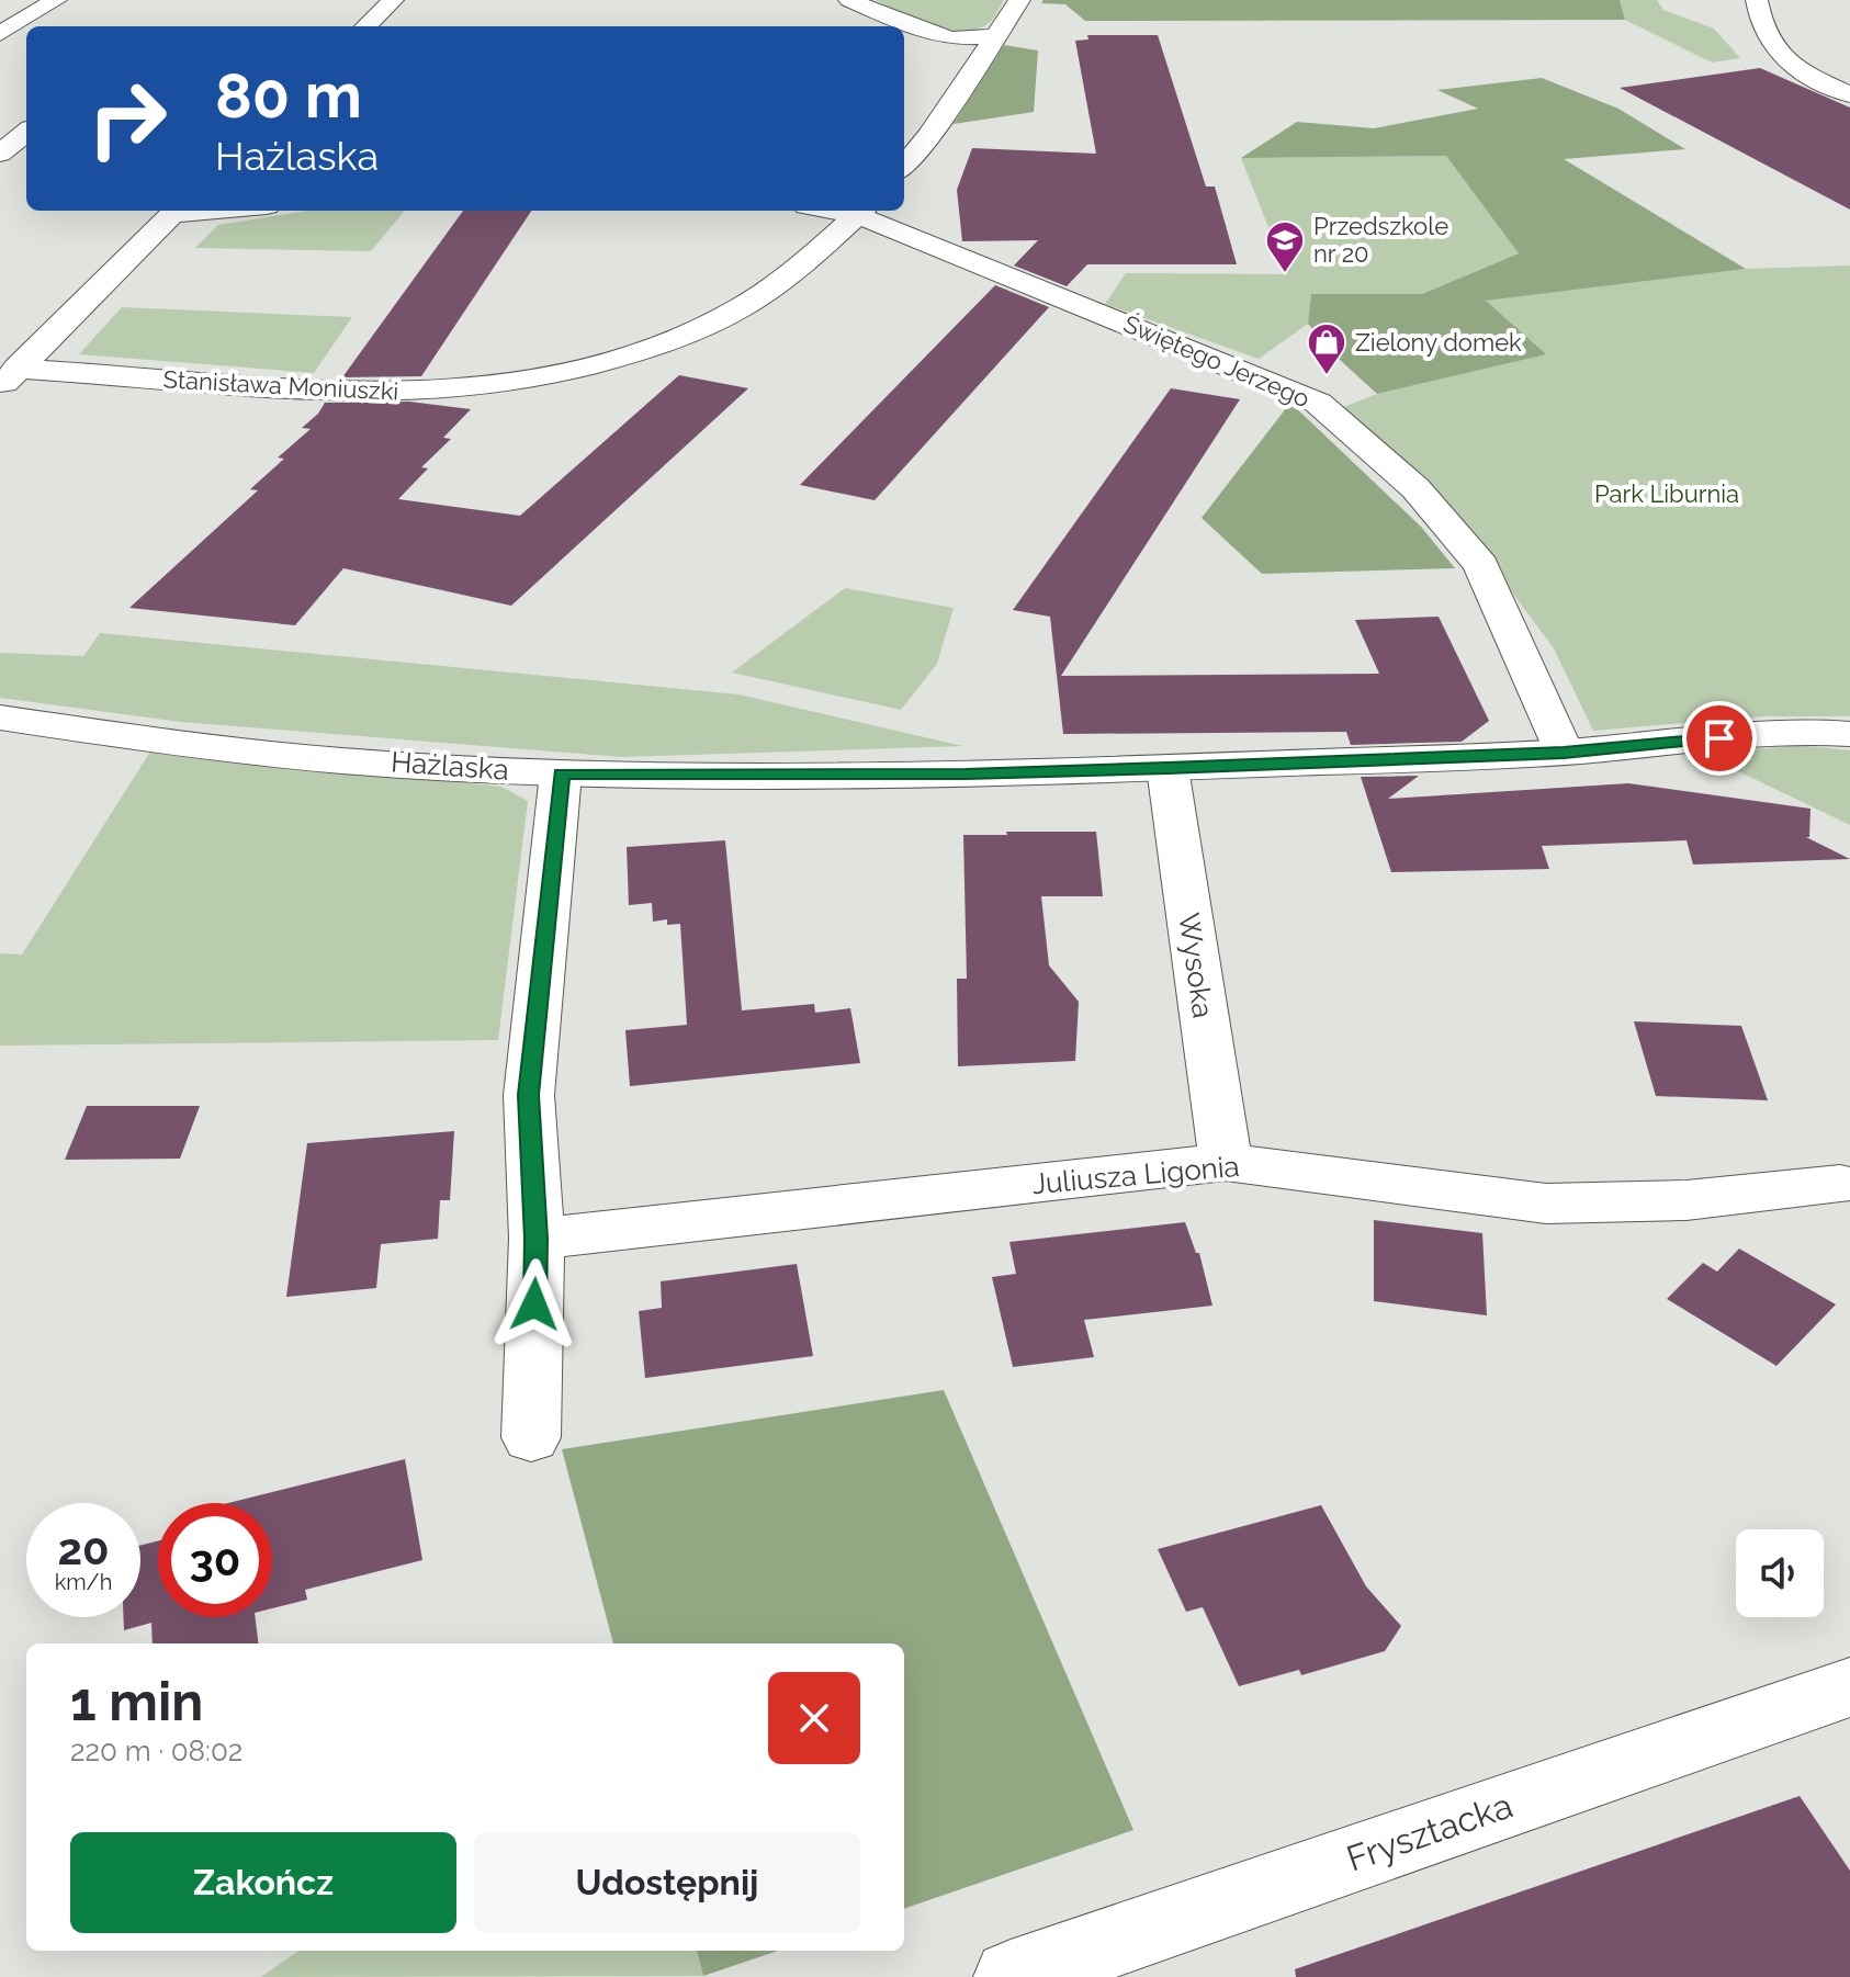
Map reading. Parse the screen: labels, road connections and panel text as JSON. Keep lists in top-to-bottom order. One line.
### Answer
{"streets":{"street":["Świętego Jerzego","Stanisława Moniuszki","Hażlaska","Wysoka","Juliusza Ligonia","Frysztacka"]},"crossings":[["Świętego Jerzego","Stanisława Moniuszki"],["Świętego Jerzego","Hażlaska"],["Hażlaska","Wysoka"],["Wysoka","Juliusza Ligonia"]],"parks":["Park Liburnia"],"places":{"school or university":["Przedszkole nr 20"],"shop":["Zielony domek"]},"page":{"turn":["80 m","Hażlaska"],"speed":"20 km/h","limit":"30","heading":["1 min","220 m · 08:02"],"buttons":["Zakończ","Udostępnij"]}}
